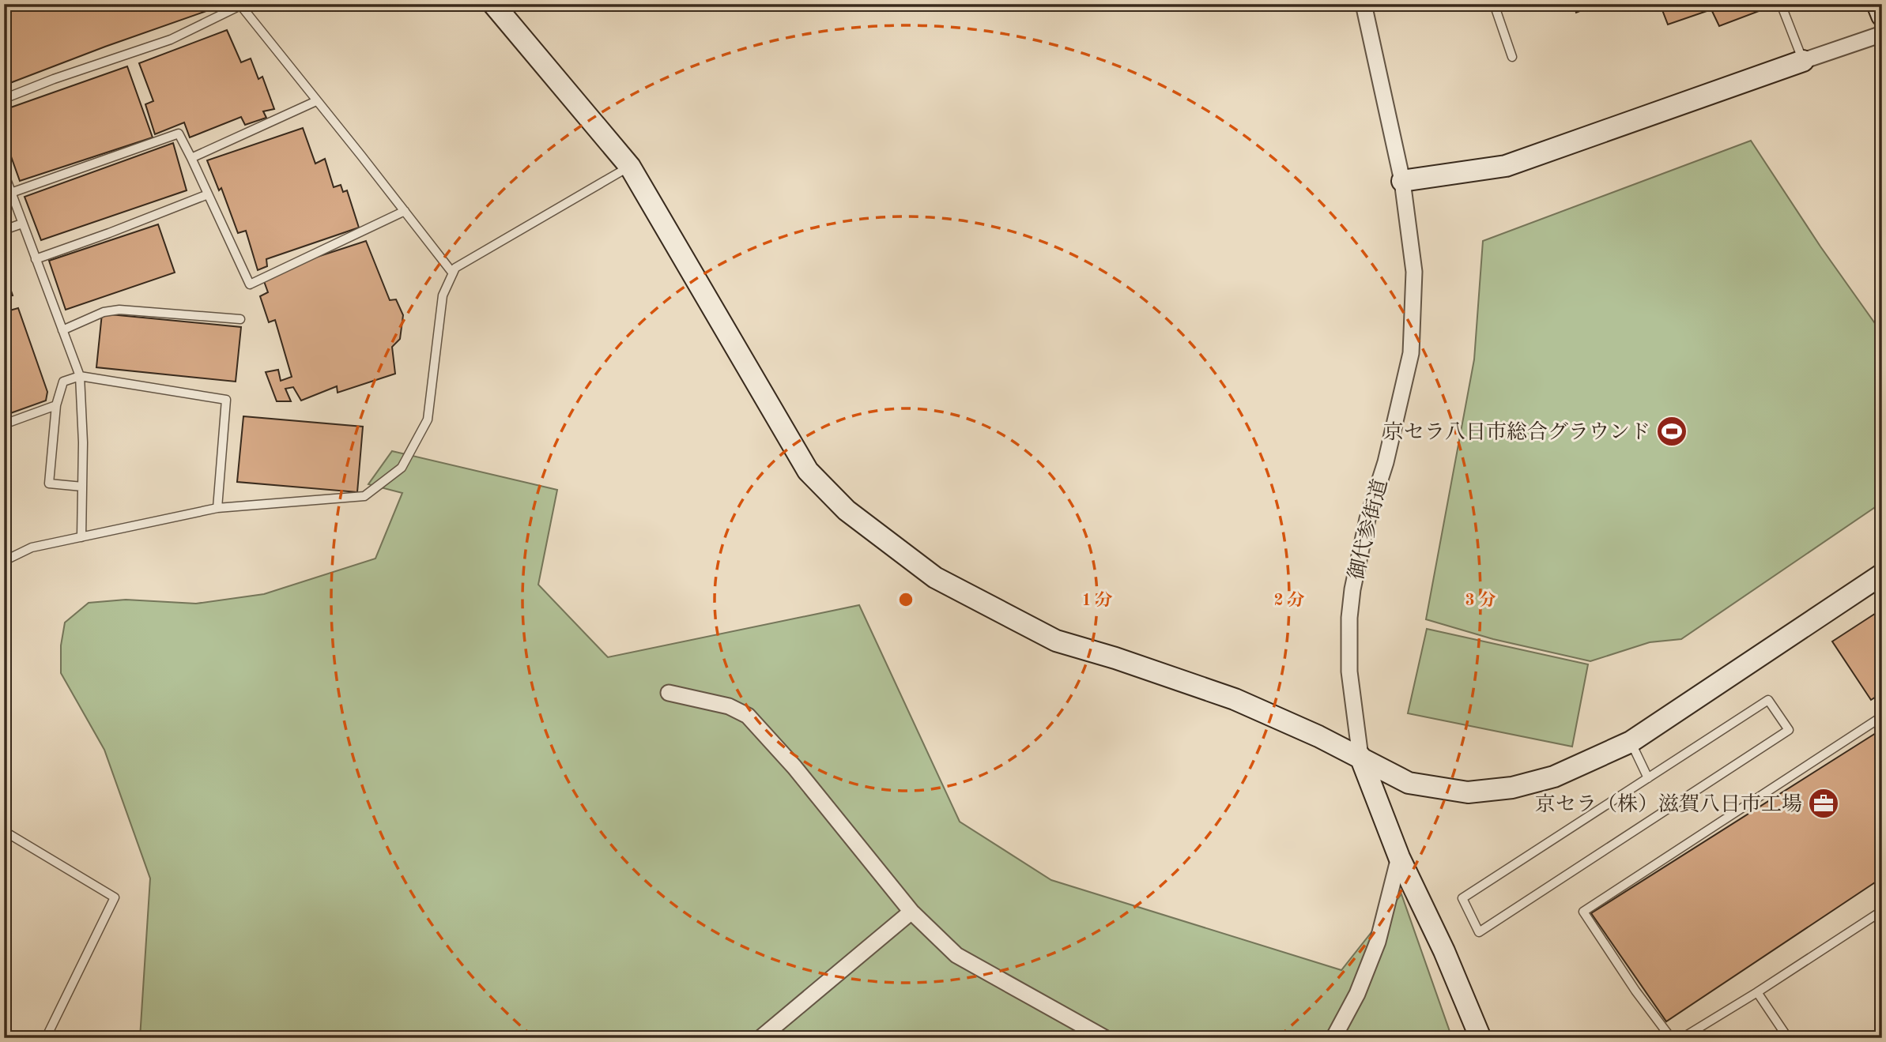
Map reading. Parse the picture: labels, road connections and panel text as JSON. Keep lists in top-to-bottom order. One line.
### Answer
{"streets":{"street":["御代参街道"]},"places":{"sports":["京セラ八日市総合グラウンド"],"office":["京セラ（株）滋賀八日市工場"]},"rings":["1 分","2 分","3 分"]}
